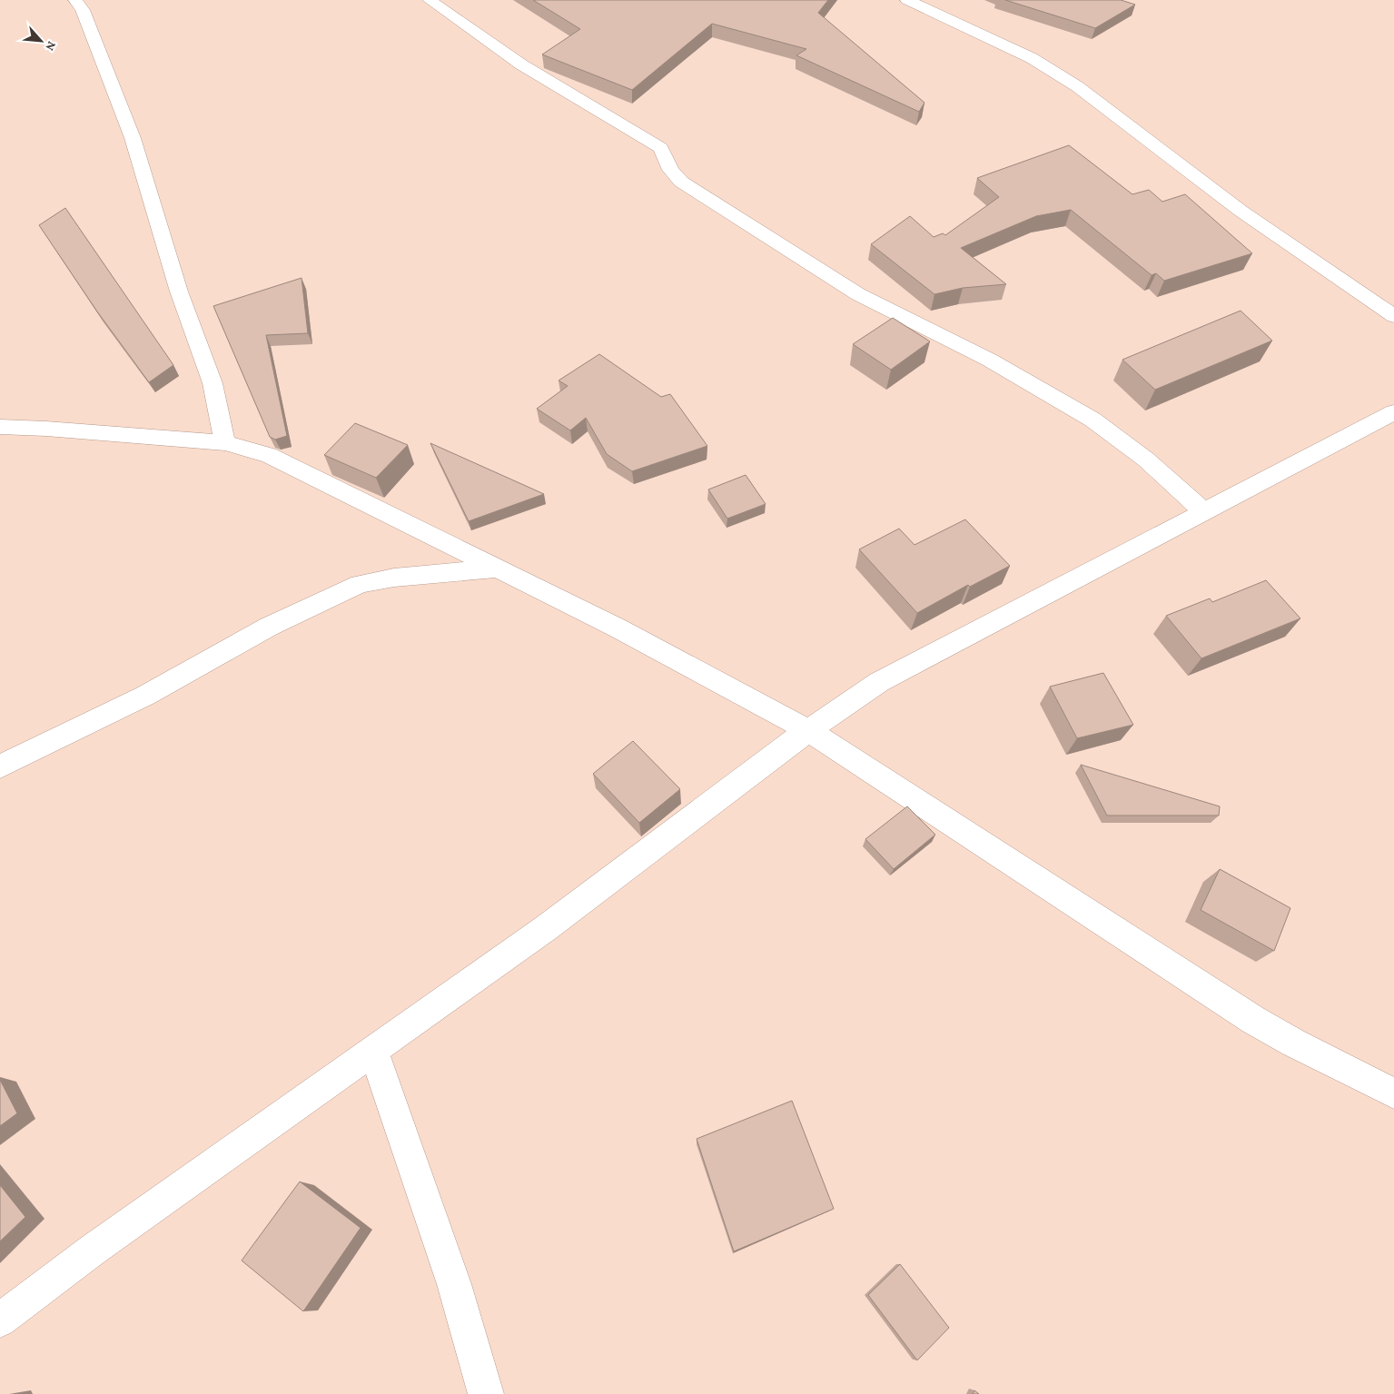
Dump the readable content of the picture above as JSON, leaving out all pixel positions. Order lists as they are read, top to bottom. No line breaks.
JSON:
{"north":"bottom right"}
